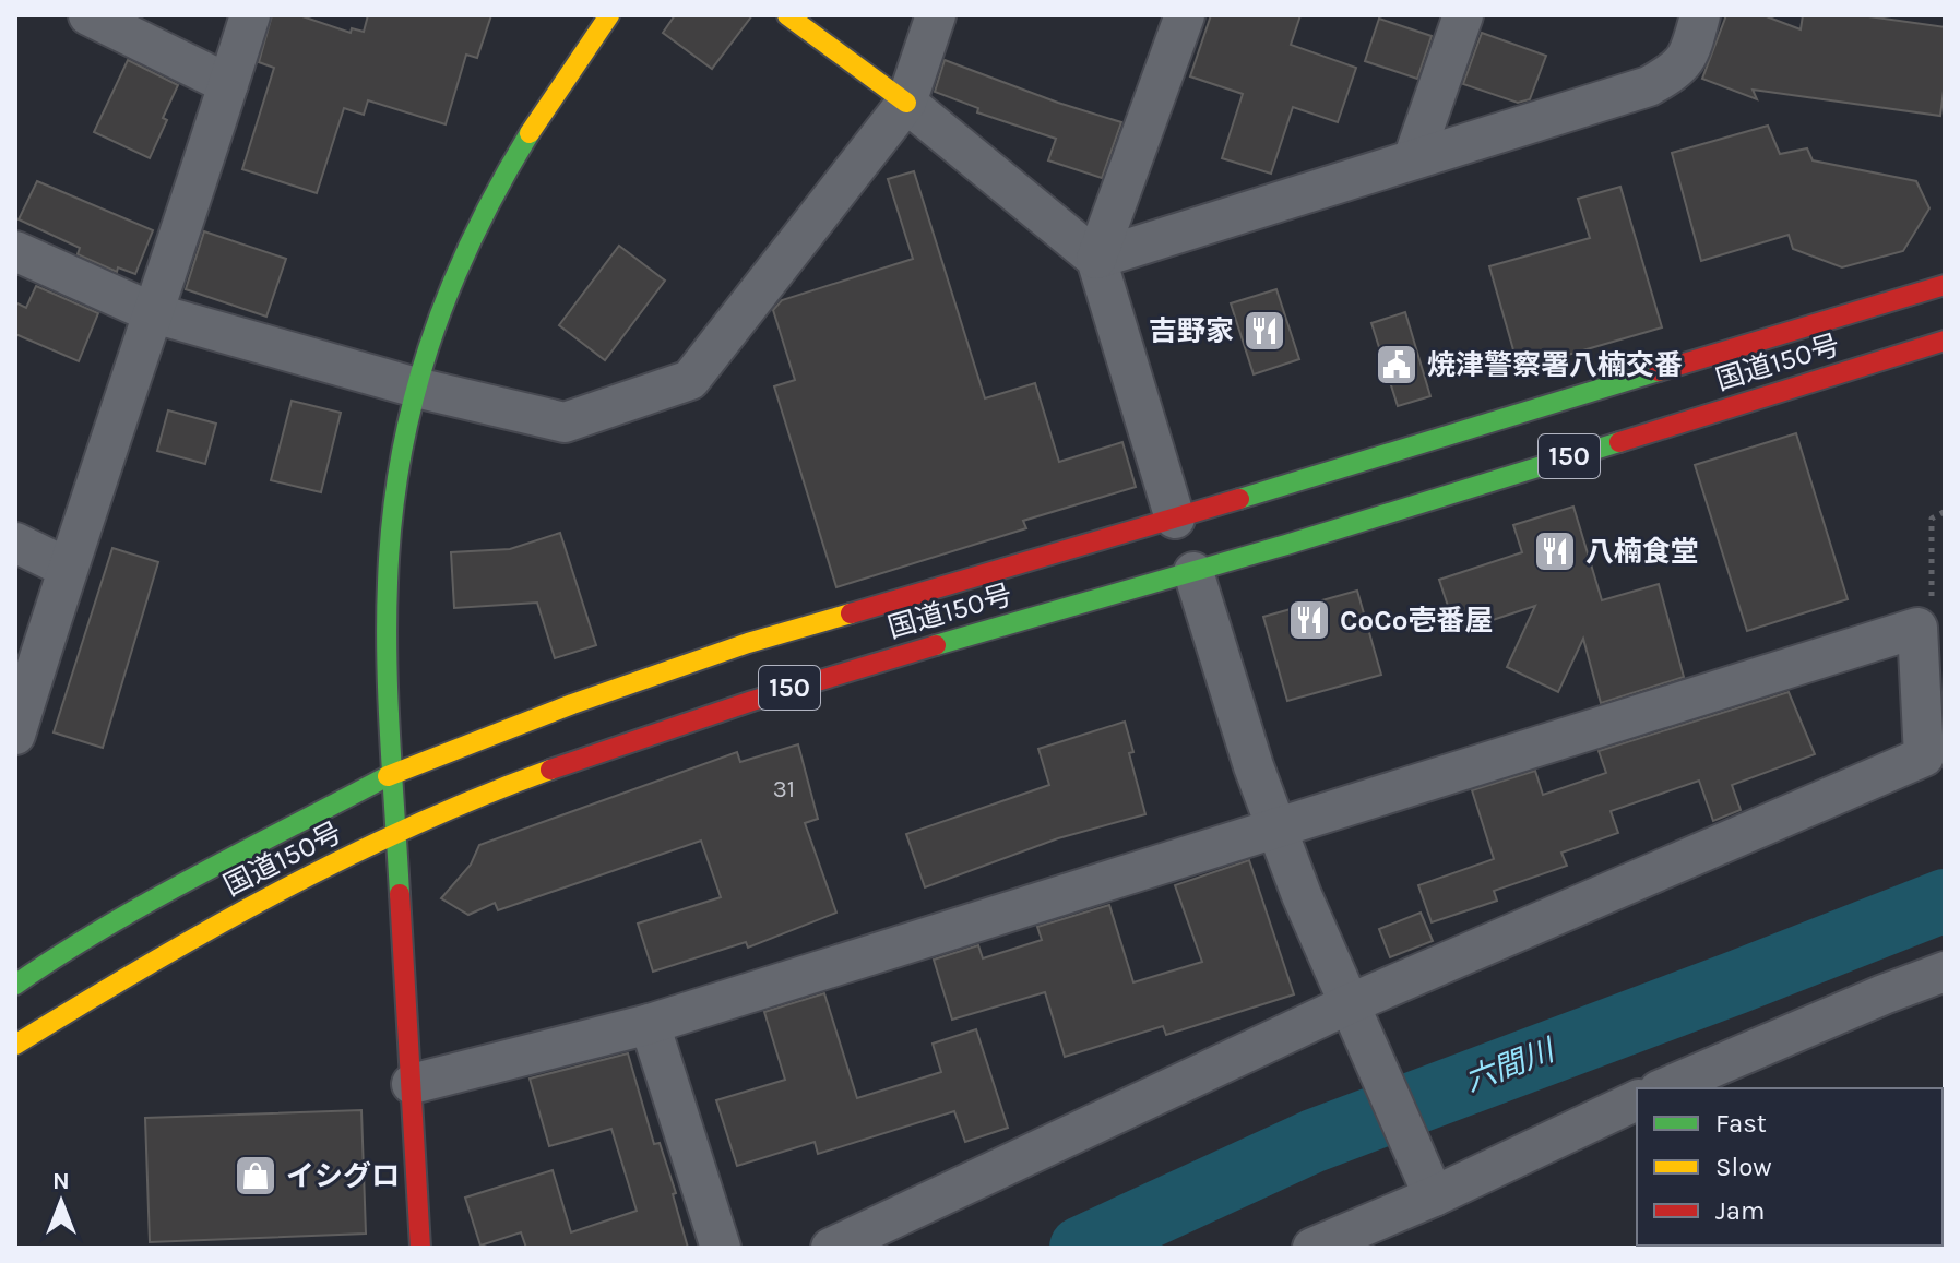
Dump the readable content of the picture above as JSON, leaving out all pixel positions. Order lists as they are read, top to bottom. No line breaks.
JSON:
{"streets":{"main road":["国道150号","150"]},"water":["六間川"],"places":{"restaurant":["吉野家","八楠食堂","CoCo壱番屋"],"public building":["焼津警察署八楠交番"],"shop":["イシグロ"]},"house_numbers":["31"],"legend":["Fast","Slow","Jam"],"north":"top"}
